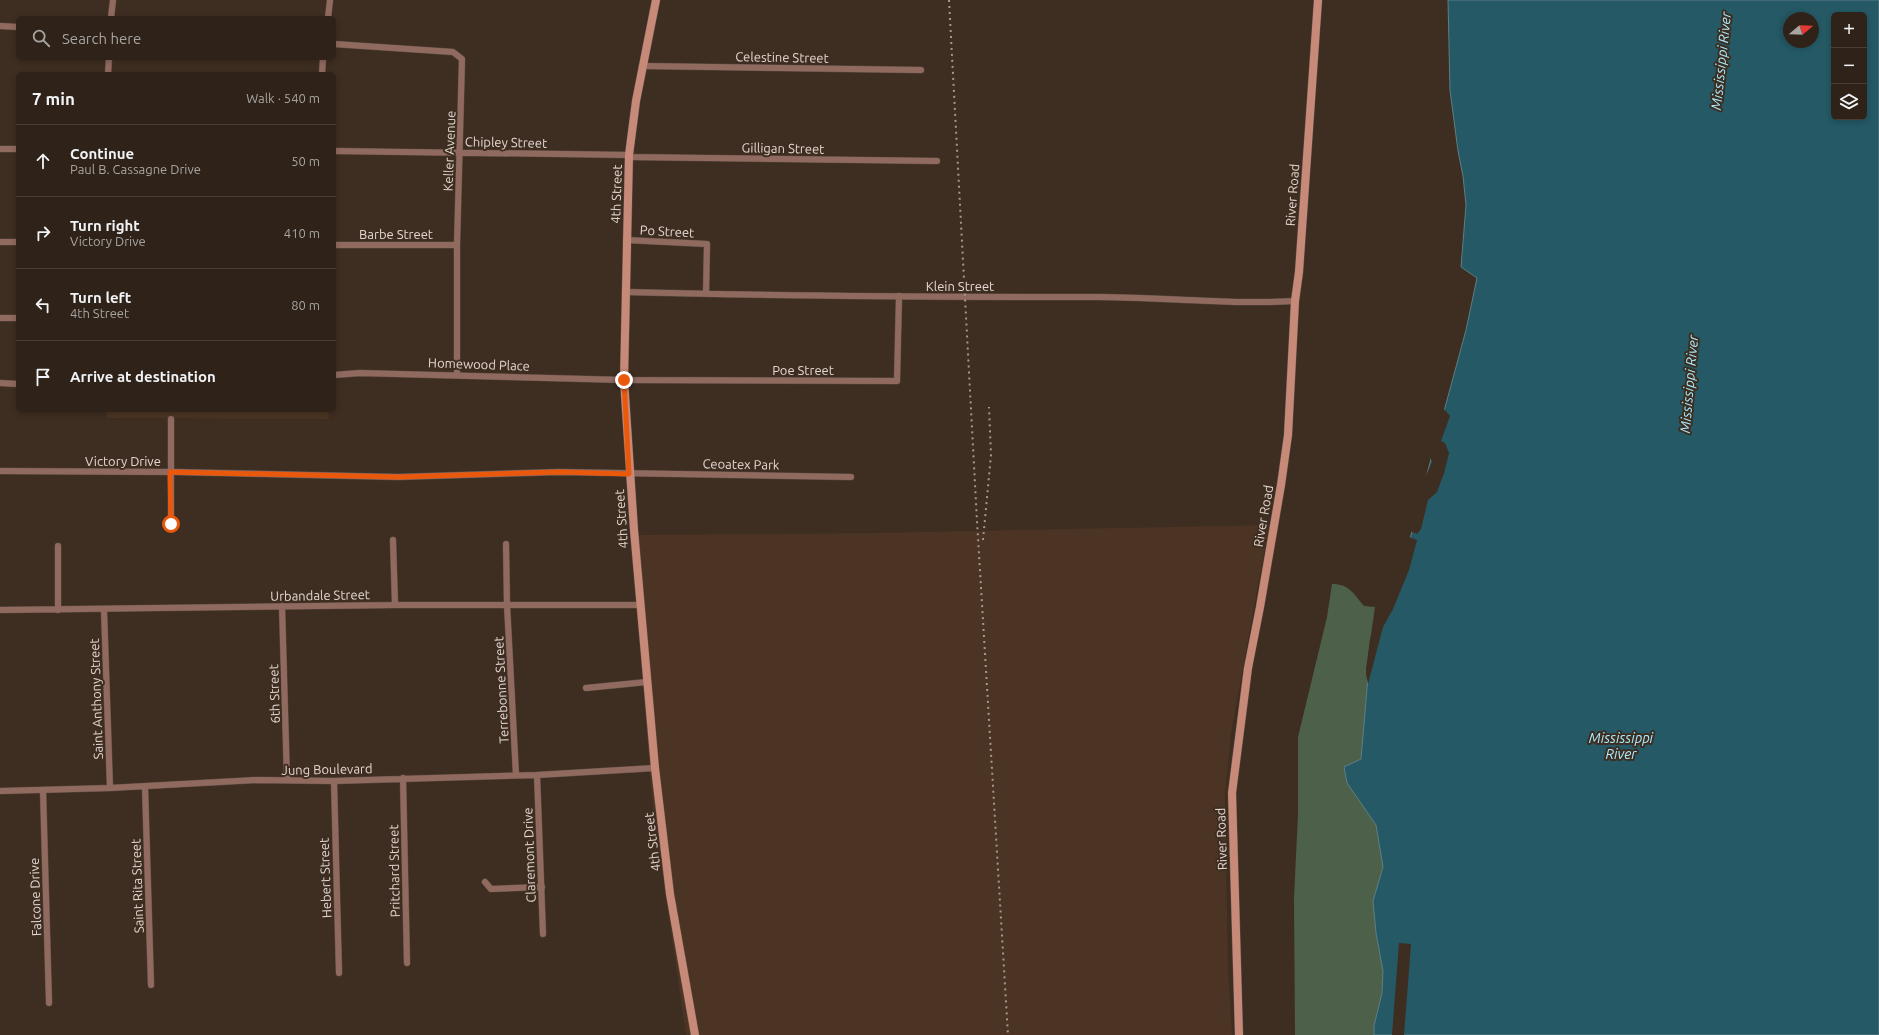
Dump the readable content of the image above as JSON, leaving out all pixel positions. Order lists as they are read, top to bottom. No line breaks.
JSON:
{"streets":{"main road":["4th Street","River Road"],"street":["Celestine Street","Chipley Street","Gilligan Street","Keller Avenue","Po Street","Barbe Street","Klein Street","Homewood Place","Poe Street","Victory Drive","Ceoatex Park","Urbandale Street","Terrebonne Street","6th Street","Saint Anthony Street","Jung Boulevard","Claremont Drive","Pritchard Street","Hebert Street","Saint Rita Street","Falcone Drive"]},"crossings":[["Celestine Street","4th Street"],["Chipley Street","Gilligan Street"],["Chipley Street","Keller Avenue"],["Chipley Street","4th Street"],["Gilligan Street","4th Street"],["Keller Avenue","Barbe Street"],["Keller Avenue","Homewood Place"],["4th Street","Po Street"],["4th Street","Klein Street"],["4th Street","Homewood Place"],["4th Street","Poe Street"],["4th Street","Victory Drive"],["4th Street","Ceoatex Park"],["4th Street","Urbandale Street"],["4th Street","Jung Boulevard"],["River Road","Klein Street"],["Po Street","Klein Street"],["Klein Street","Poe Street"],["Homewood Place","Poe Street"],["Victory Drive","Ceoatex Park"],["Urbandale Street","Terrebonne Street"],["Urbandale Street","6th Street"],["Urbandale Street","Saint Anthony Street"],["Terrebonne Street","Jung Boulevard"],["6th Street","Jung Boulevard"],["Saint Anthony Street","Jung Boulevard"],["Jung Boulevard","Claremont Drive"],["Jung Boulevard","Pritchard Street"],["Jung Boulevard","Hebert Street"],["Jung Boulevard","Saint Rita Street"],["Jung Boulevard","Falcone Drive"]],"water":["Mississippi River"],"north":"right","page":{"map_buttons":["+","−"],"search":"Search here","heading":["7 min","Walk · 540 m"],"list":[["Continue","Paul B. Cassagne Drive","50 m"],["Turn right","Victory Drive","410 m"],["Turn left","4th Street","80 m"],"Arrive at destination"]}}
